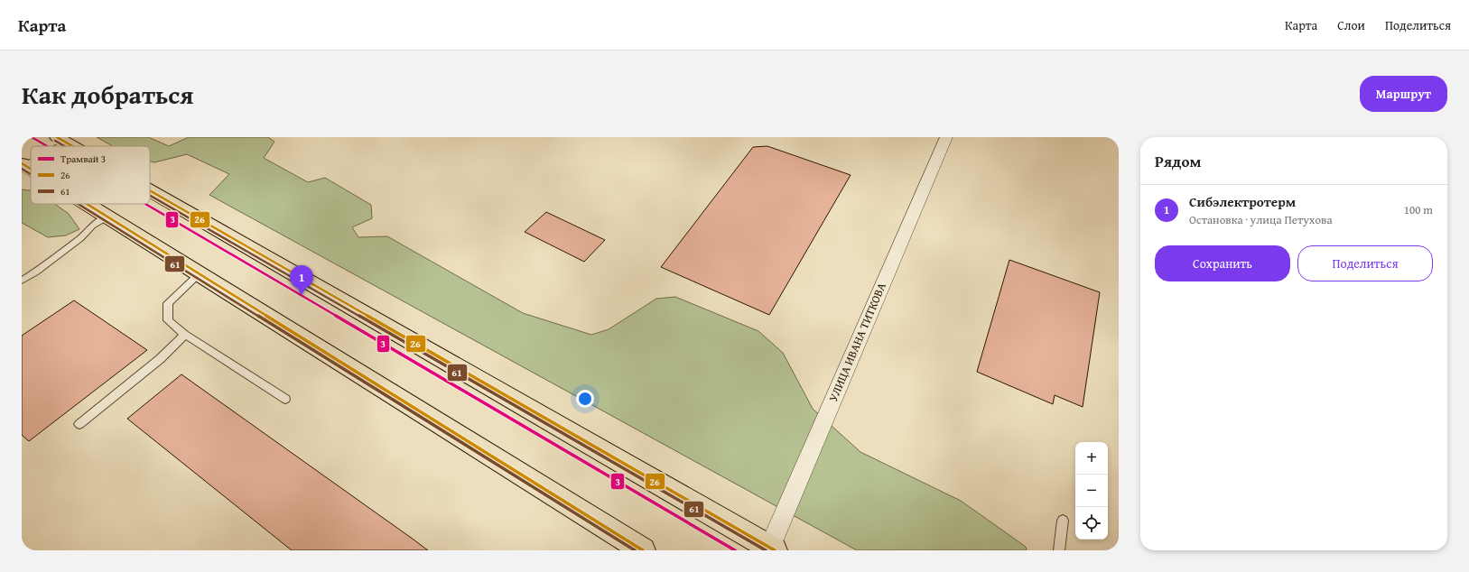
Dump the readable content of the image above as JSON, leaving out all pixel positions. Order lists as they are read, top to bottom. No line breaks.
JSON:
{"streets":{"street":["УЛИЦА ИВАНА ТИТКОВА"]},"lines":["tram line 3","transit line 26","transit line 61"],"legend":["Трамвай 3","26","61"],"page":{"header":"Карта","nav":["Карта","Слои","Поделиться"],"title":"Как добраться","buttons":["Маршрут",["Сохранить","Поделиться"]],"heading":"Рядом","list":[{"mark":"1","name":"Сибэлектротерм","note":"Остановка · улица Петухова","value":"100 m"}],"pins":"1","map_buttons":["+","−"]}}
